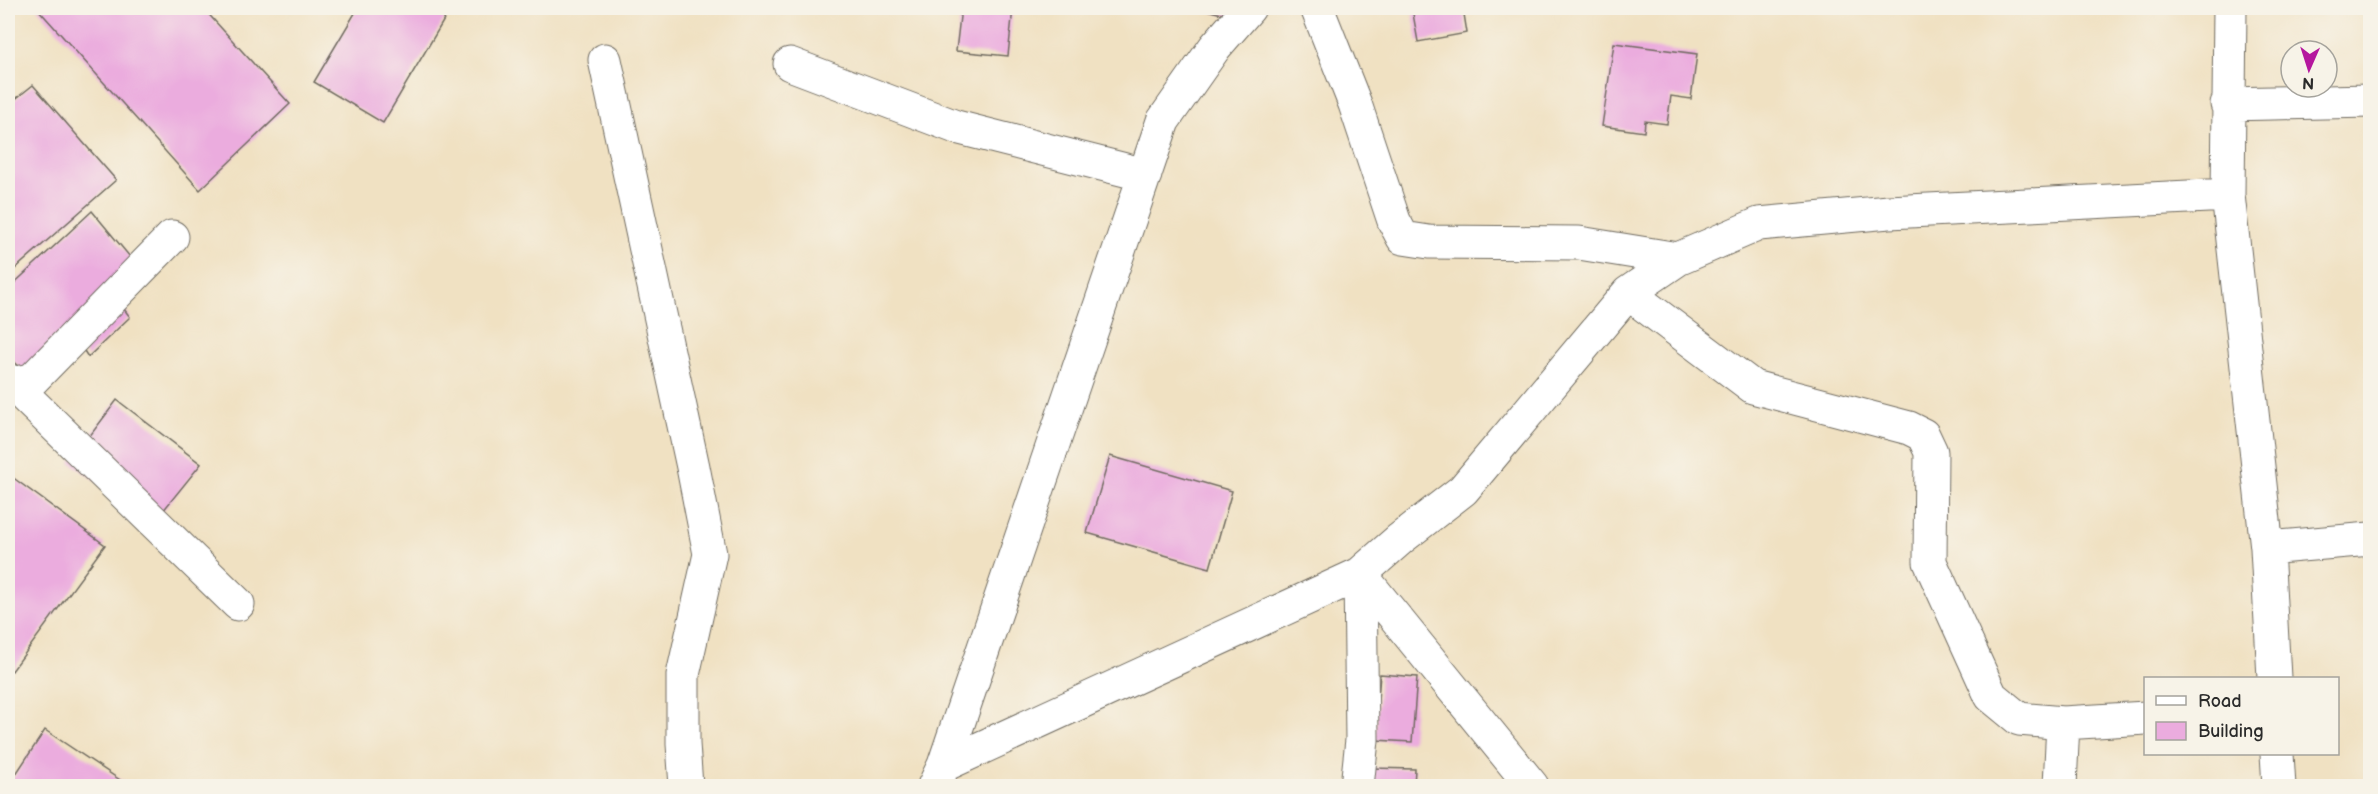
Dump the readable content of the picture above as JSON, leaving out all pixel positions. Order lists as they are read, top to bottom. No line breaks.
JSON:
{"legend":["Road","Building"],"north":"bottom"}
